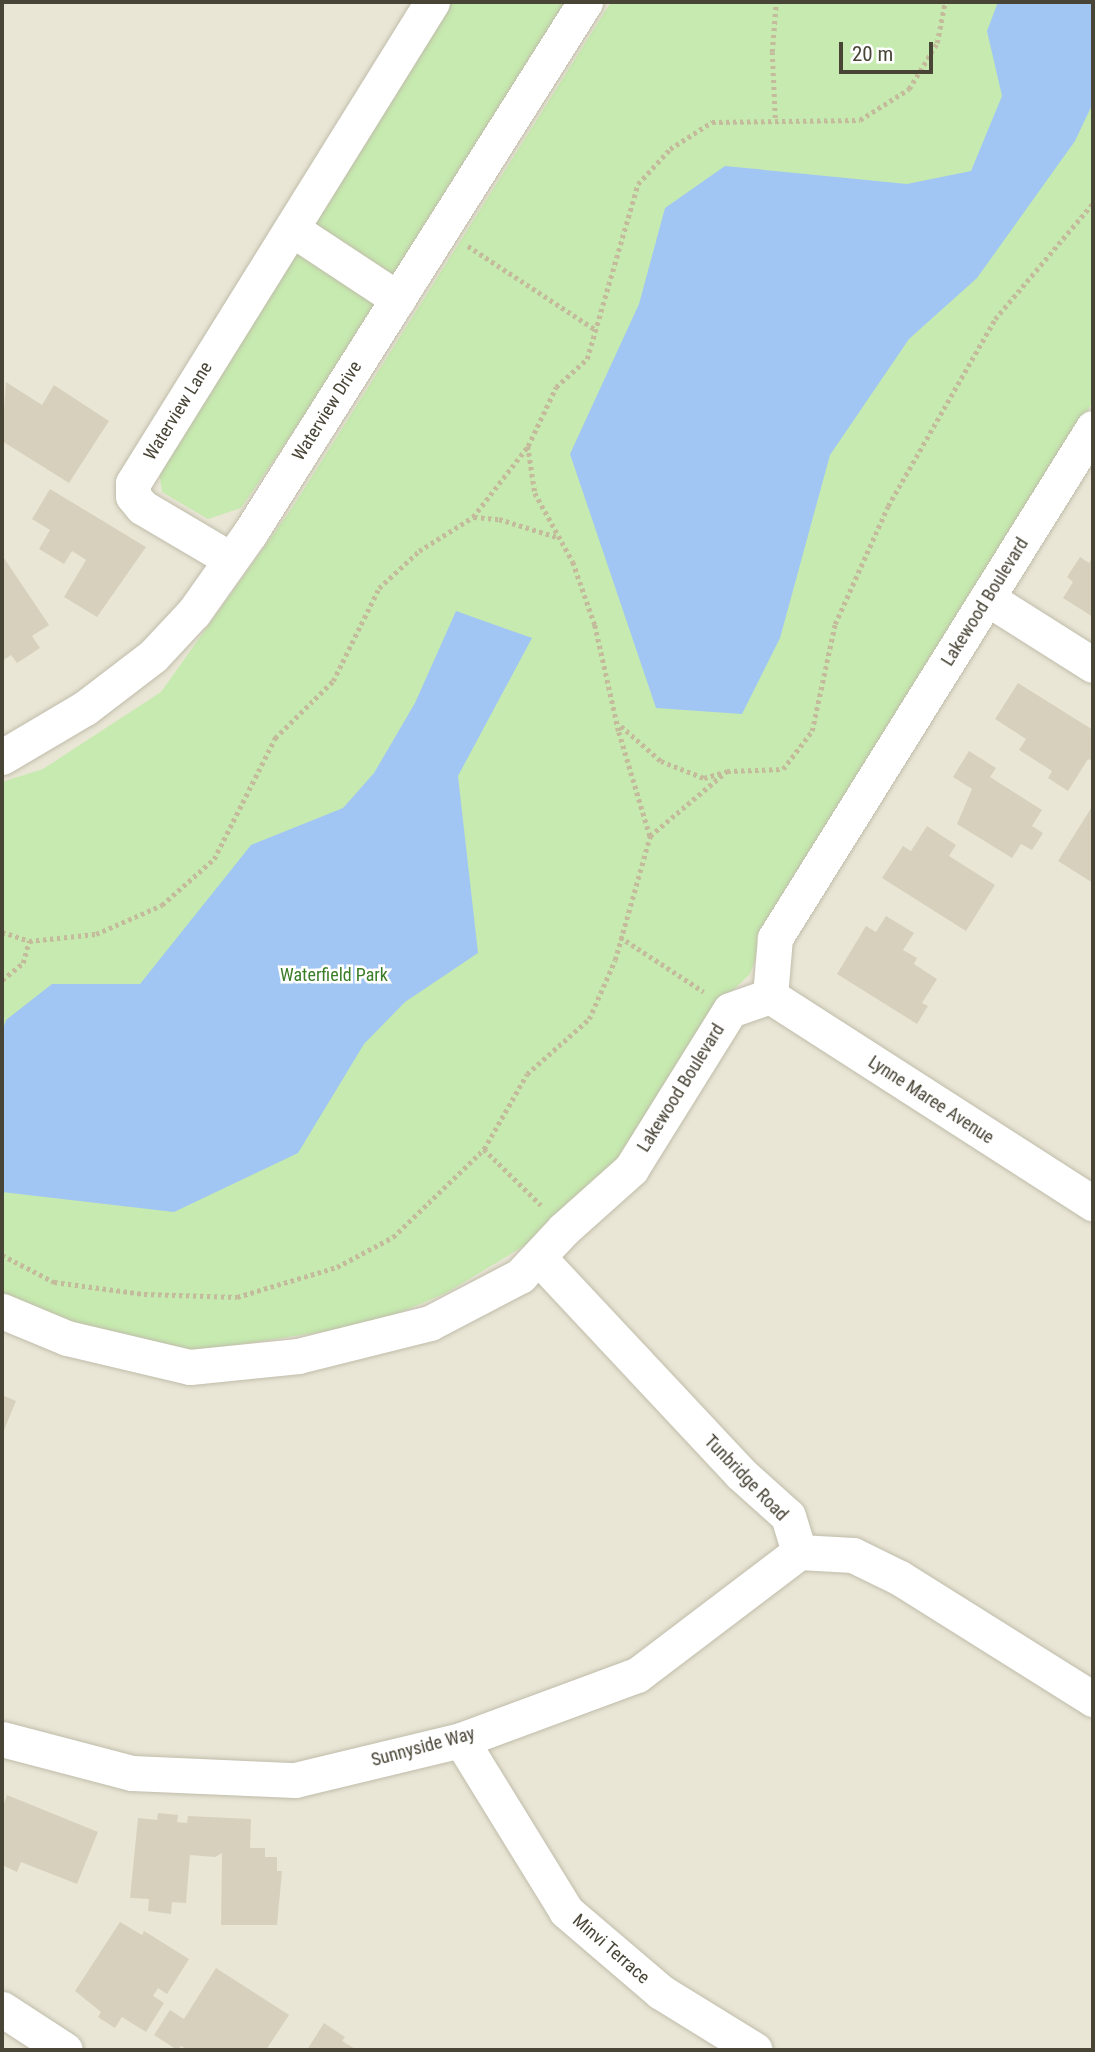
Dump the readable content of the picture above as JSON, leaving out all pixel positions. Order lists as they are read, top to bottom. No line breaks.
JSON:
{"streets":{"street":["Waterview Lane","Waterview Drive","Lakewood Boulevard","Lynne Maree Avenue","Tunbridge Road","Sunnyside Way","Minvi Terrace"]},"crossings":[["Waterview Lane","Waterview Drive"],["Lakewood Boulevard","Lynne Maree Avenue"],["Lakewood Boulevard","Tunbridge Road"],["Tunbridge Road","Sunnyside Way"],["Sunnyside Way","Minvi Terrace"]],"parks":["Waterfield Park"],"scale_bar":"20 m"}
